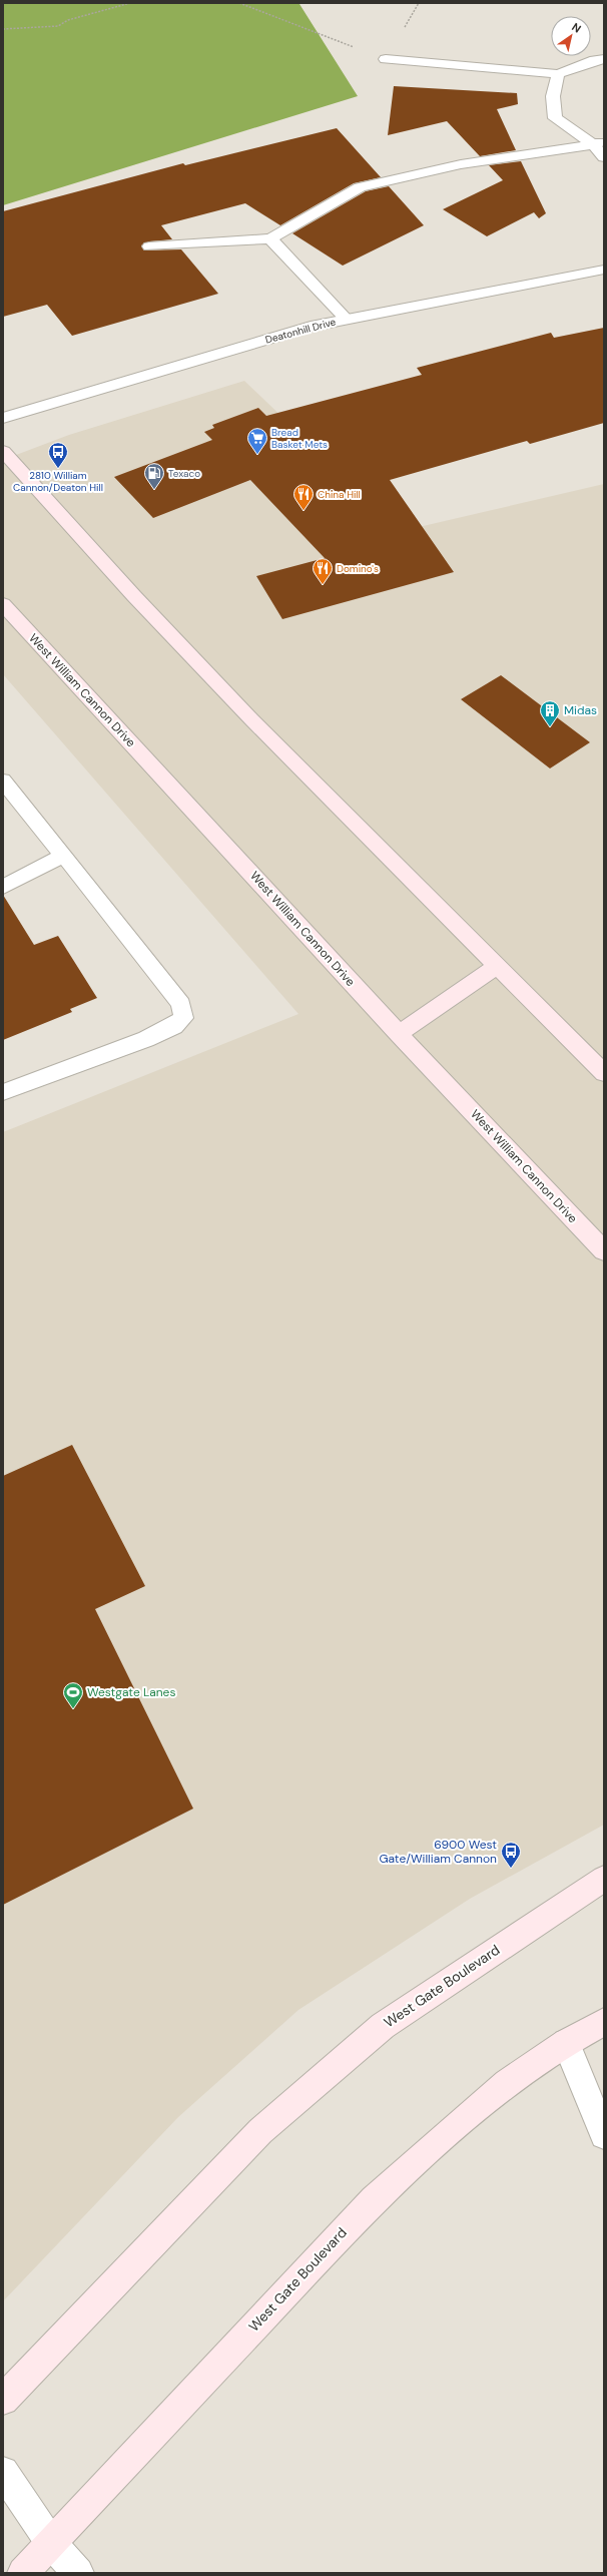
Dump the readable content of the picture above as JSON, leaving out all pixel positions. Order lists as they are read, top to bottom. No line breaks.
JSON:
{"streets":{"main road":["West William Cannon Drive","West Gate Boulevard"],"street":["Deatonhill Drive"]},"places":{"supermarket":["Bread Basket Mets"],"bus stop":["2810 William Cannon/Deaton Hill","6900 West Gate/William Cannon"],"fuel station":["Texaco"],"restaurant":["China Hill","Domino's"],"building":["Midas"],"sports":["Westgate Lanes"]},"north":"top right"}
